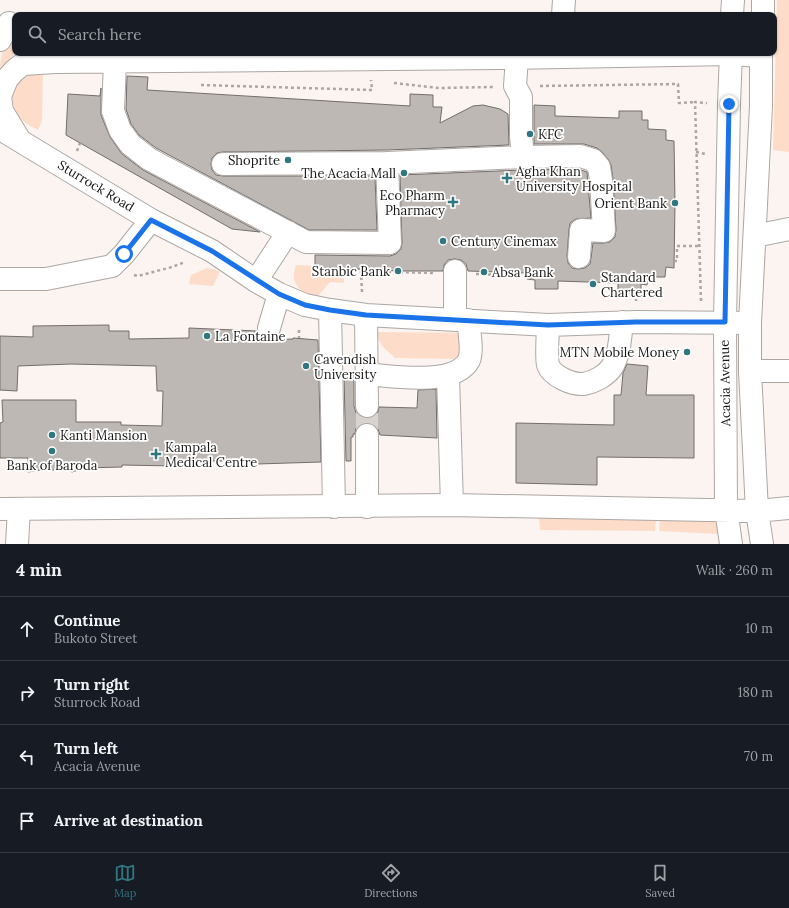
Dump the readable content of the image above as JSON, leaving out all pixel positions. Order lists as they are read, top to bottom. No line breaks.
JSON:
{"streets":{"main road":["Sturrock Road","Acacia Avenue"]},"crossings":[["Sturrock Road","Acacia Avenue"]],"places":{"other":["KFC","Shoprite","The Acacia Mall","Orient Bank","Century Cinemax","Stanbic Bank","Absa Bank","Standard Chartered","La Fontaine","MTN Mobile Money","Cavendish University","Kanti Mansion","Bank of Baroda"],"health":["Agha Khan University Hospital","Eco Pharm Pharmacy","Kampala Medical Centre"]},"page":{"search":"Search here","heading":["4 min","Walk · 260 m"],"list":[["Continue","Bukoto Street","10 m"],["Turn right","Sturrock Road","180 m"],["Turn left","Acacia Avenue","70 m"],"Arrive at destination"],"nav":["Map","Directions","Saved"]}}
